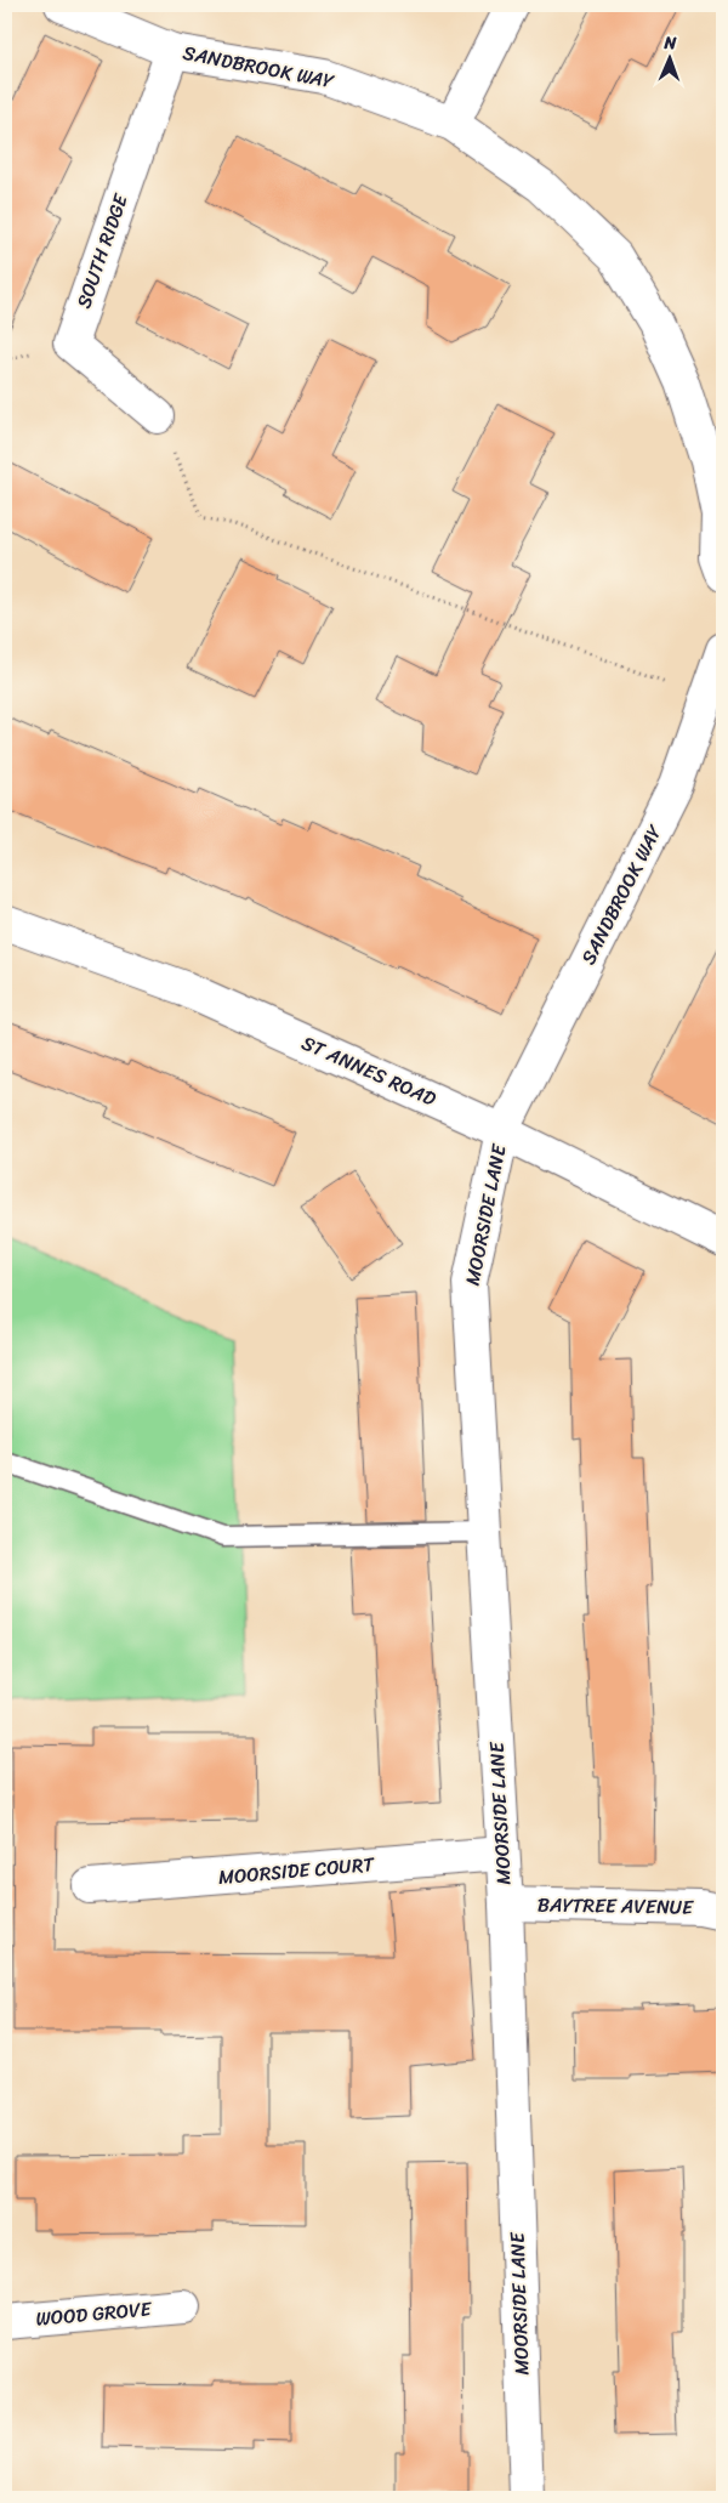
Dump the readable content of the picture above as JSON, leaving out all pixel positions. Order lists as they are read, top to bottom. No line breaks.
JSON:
{"streets":{"street":["SANDBROOK WAY","SOUTH RIDGE","ST ANNES ROAD","MOORSIDE LANE","MOORSIDE COURT","BAYTREE AVENUE","WOOD GROVE"]},"crossings":[["SANDBROOK WAY","SOUTH RIDGE"],["SANDBROOK WAY","ST ANNES ROAD"],["SANDBROOK WAY","MOORSIDE LANE"],["ST ANNES ROAD","MOORSIDE LANE"],["MOORSIDE LANE","MOORSIDE COURT"],["MOORSIDE LANE","BAYTREE AVENUE"]],"north":"top"}
